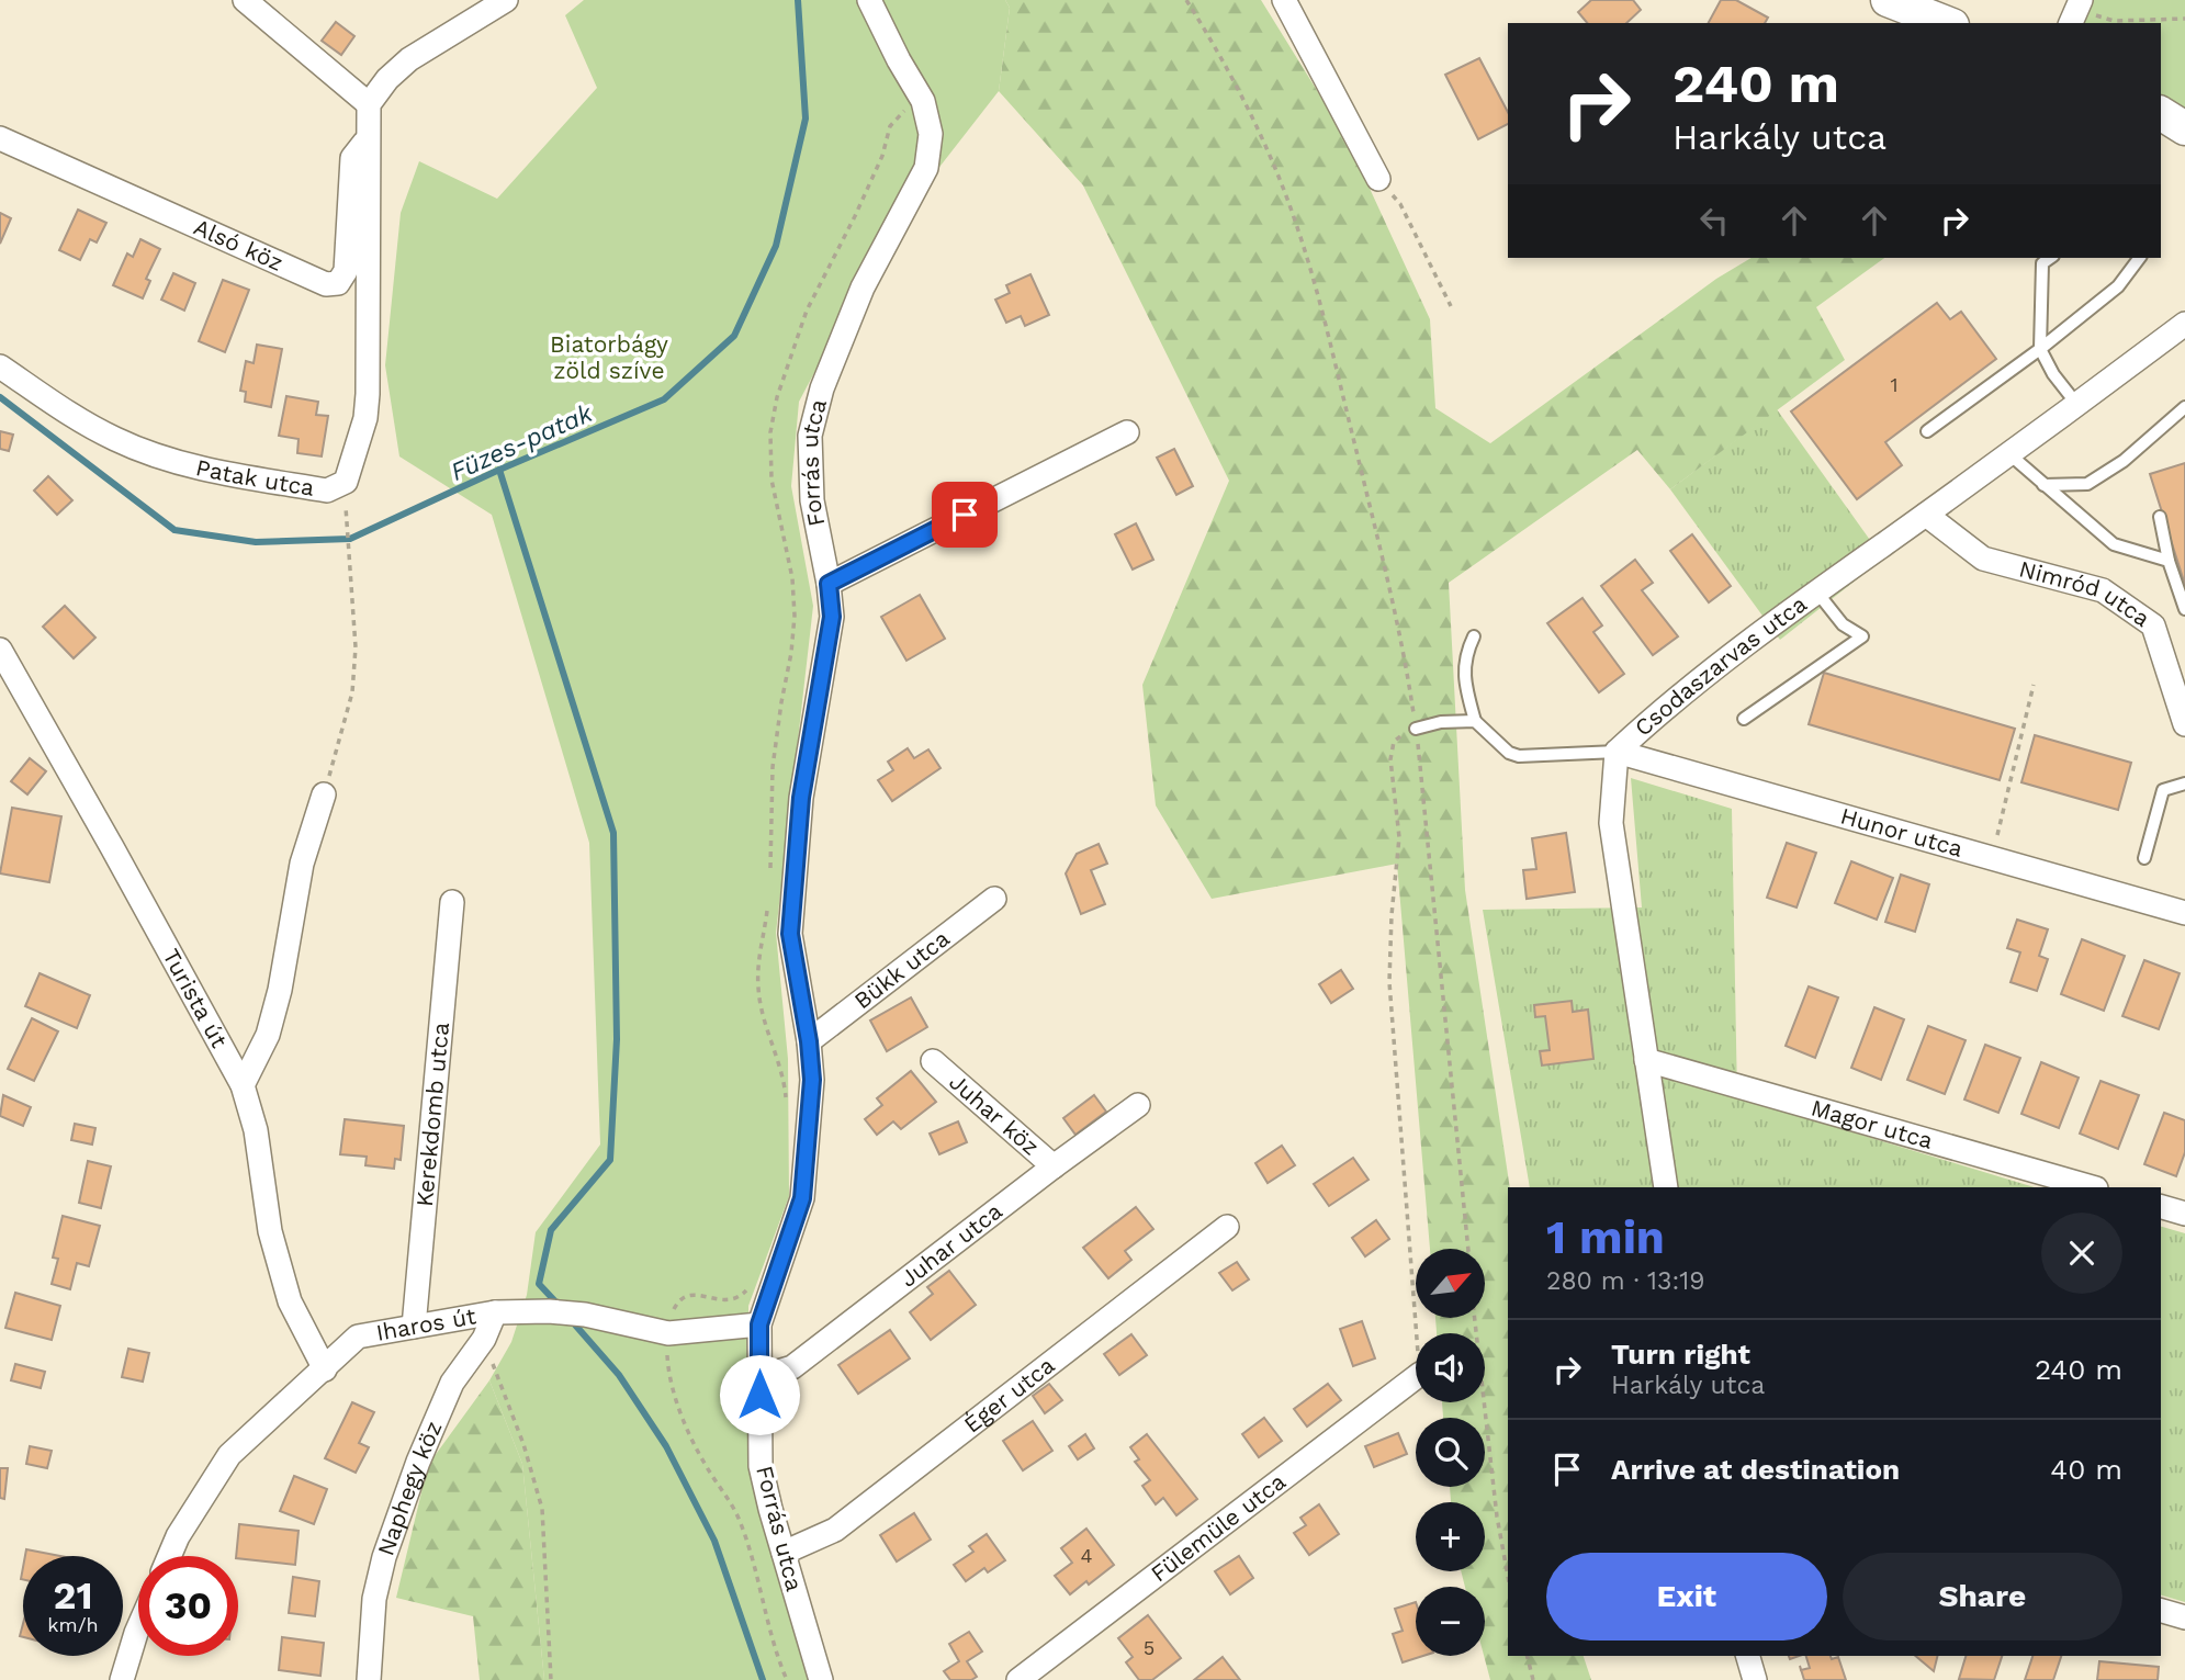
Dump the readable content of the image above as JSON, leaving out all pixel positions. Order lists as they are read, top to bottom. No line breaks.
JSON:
{"streets":{"street":["Alsó köz","Forrás utca","Patak utca","Nimród utca","Csodaszarvas utca","Hunor utca","Bükk utca","Turista út","Kerekdomb utca","Juhar köz","Magor utca","Juhar utca","Iharos út","Éger utca","Naphegy köz","Fülemüle utca"]},"crossings":[["Alsó köz","Patak utca"],["Forrás utca","Bükk utca"],["Forrás utca","Juhar utca"],["Forrás utca","Iharos út"],["Forrás utca","Éger utca"],["Nimród utca","Csodaszarvas utca"],["Csodaszarvas utca","Hunor utca"],["Csodaszarvas utca","Magor utca"],["Turista út","Iharos út"],["Kerekdomb utca","Iharos út"],["Juhar köz","Juhar utca"],["Iharos út","Naphegy köz"]],"water":["Füzes-patak"],"parks":["Biatorbágy zöld szíve"],"house_numbers":["1","4","5"],"north":"top right","page":{"turn":["240 m","Harkály utca"],"heading":["1 min","280 m · 13:19"],"map_buttons":["+","−"],"list":[{"name":"Turn right","note":"Harkály utca","value":"240 m"},{"name":"Arrive at destination","value":"40 m"}],"buttons":["Exit","Share"],"speed":"21 km/h","limit":"30"}}
